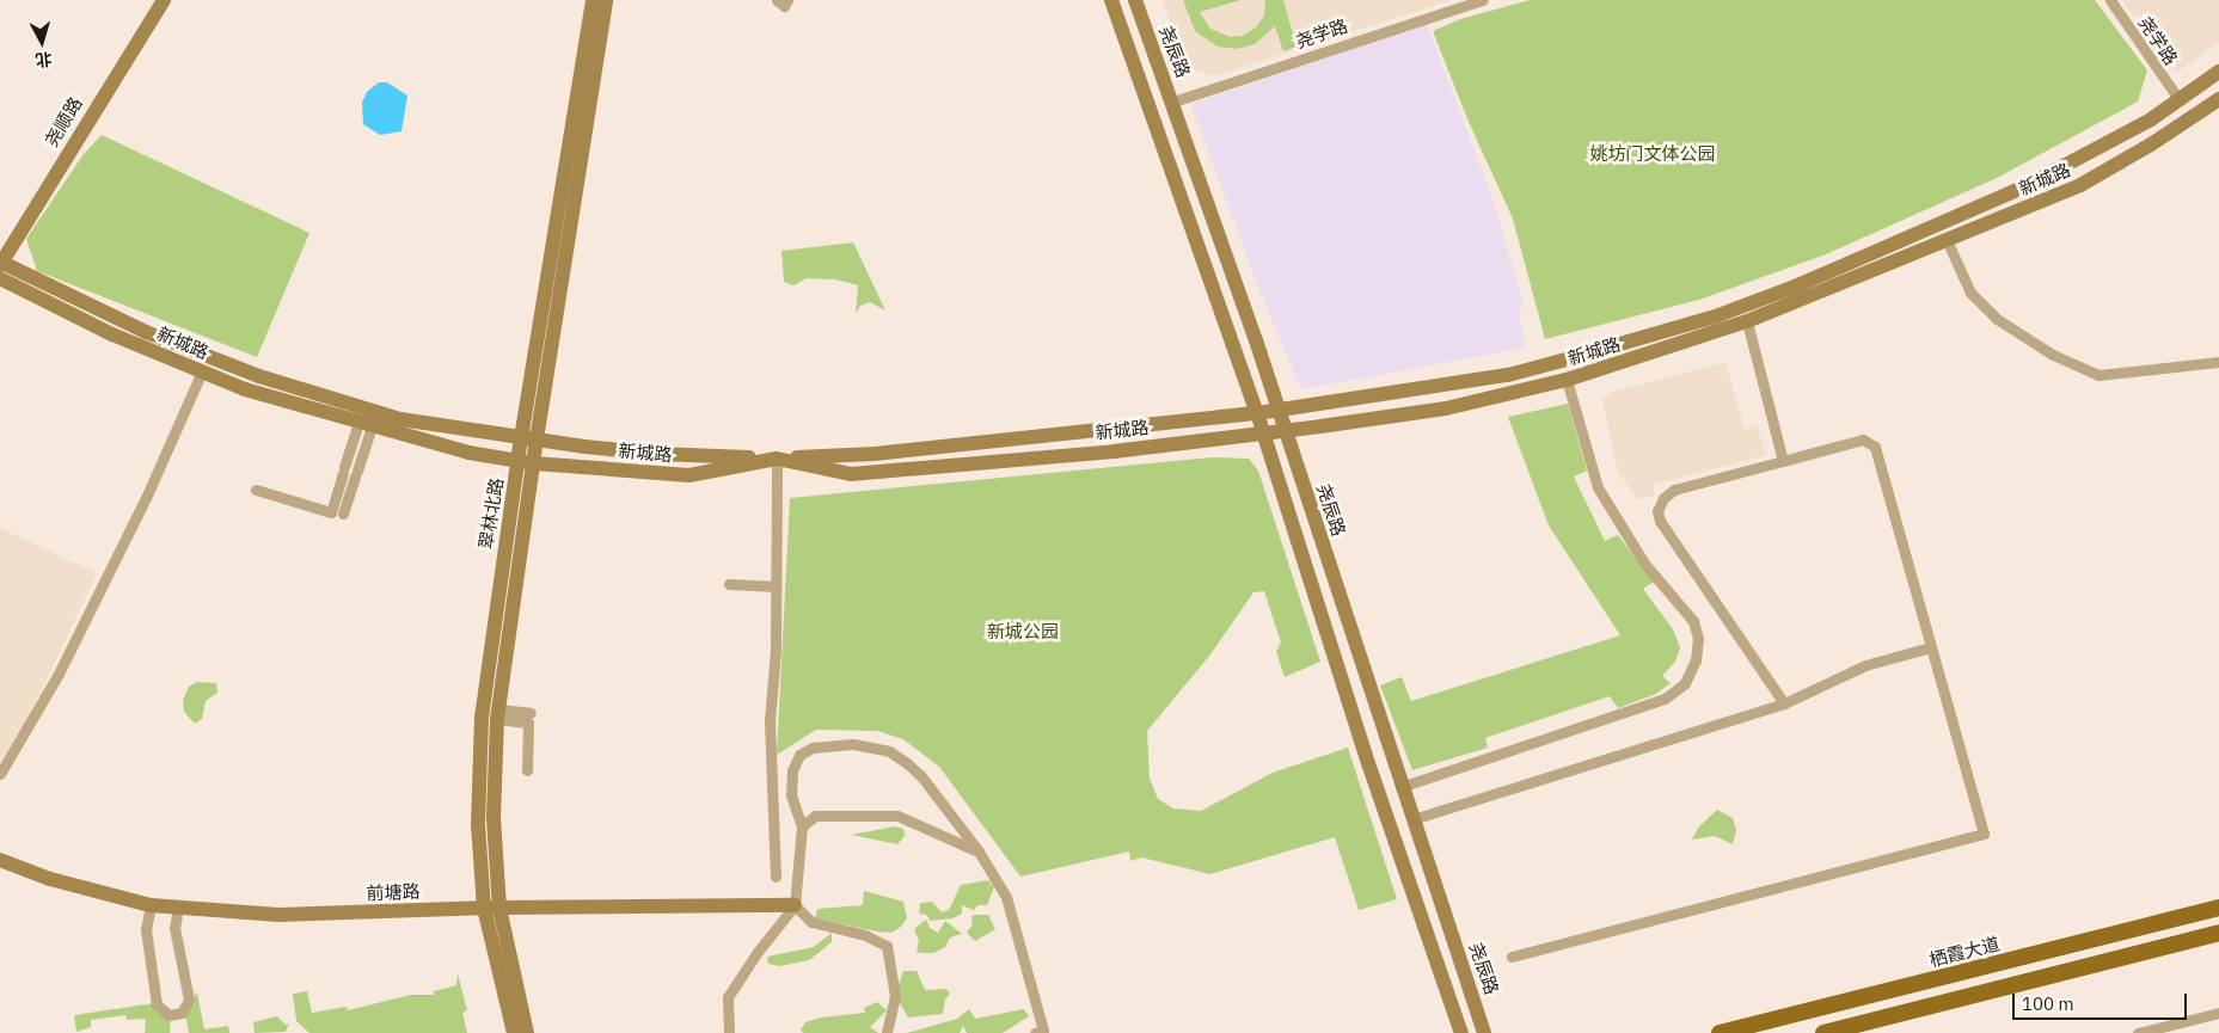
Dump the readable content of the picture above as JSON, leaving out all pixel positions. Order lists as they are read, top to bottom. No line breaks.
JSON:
{"streets":{"main road":["尧辰路","尧顺路","新城路","翠林北路","前塘路","栖霞大道"],"street":["尧学路"]},"crossings":[["尧学路","尧辰路"],["尧学路","新城路"],["尧辰路","新城路"],["尧顺路","新城路"],["新城路","翠林北路"],["翠林北路","前塘路"]],"parks":["姚坊门文体公园","新城公园"],"scale_bar":"100 m","north":"bottom"}
